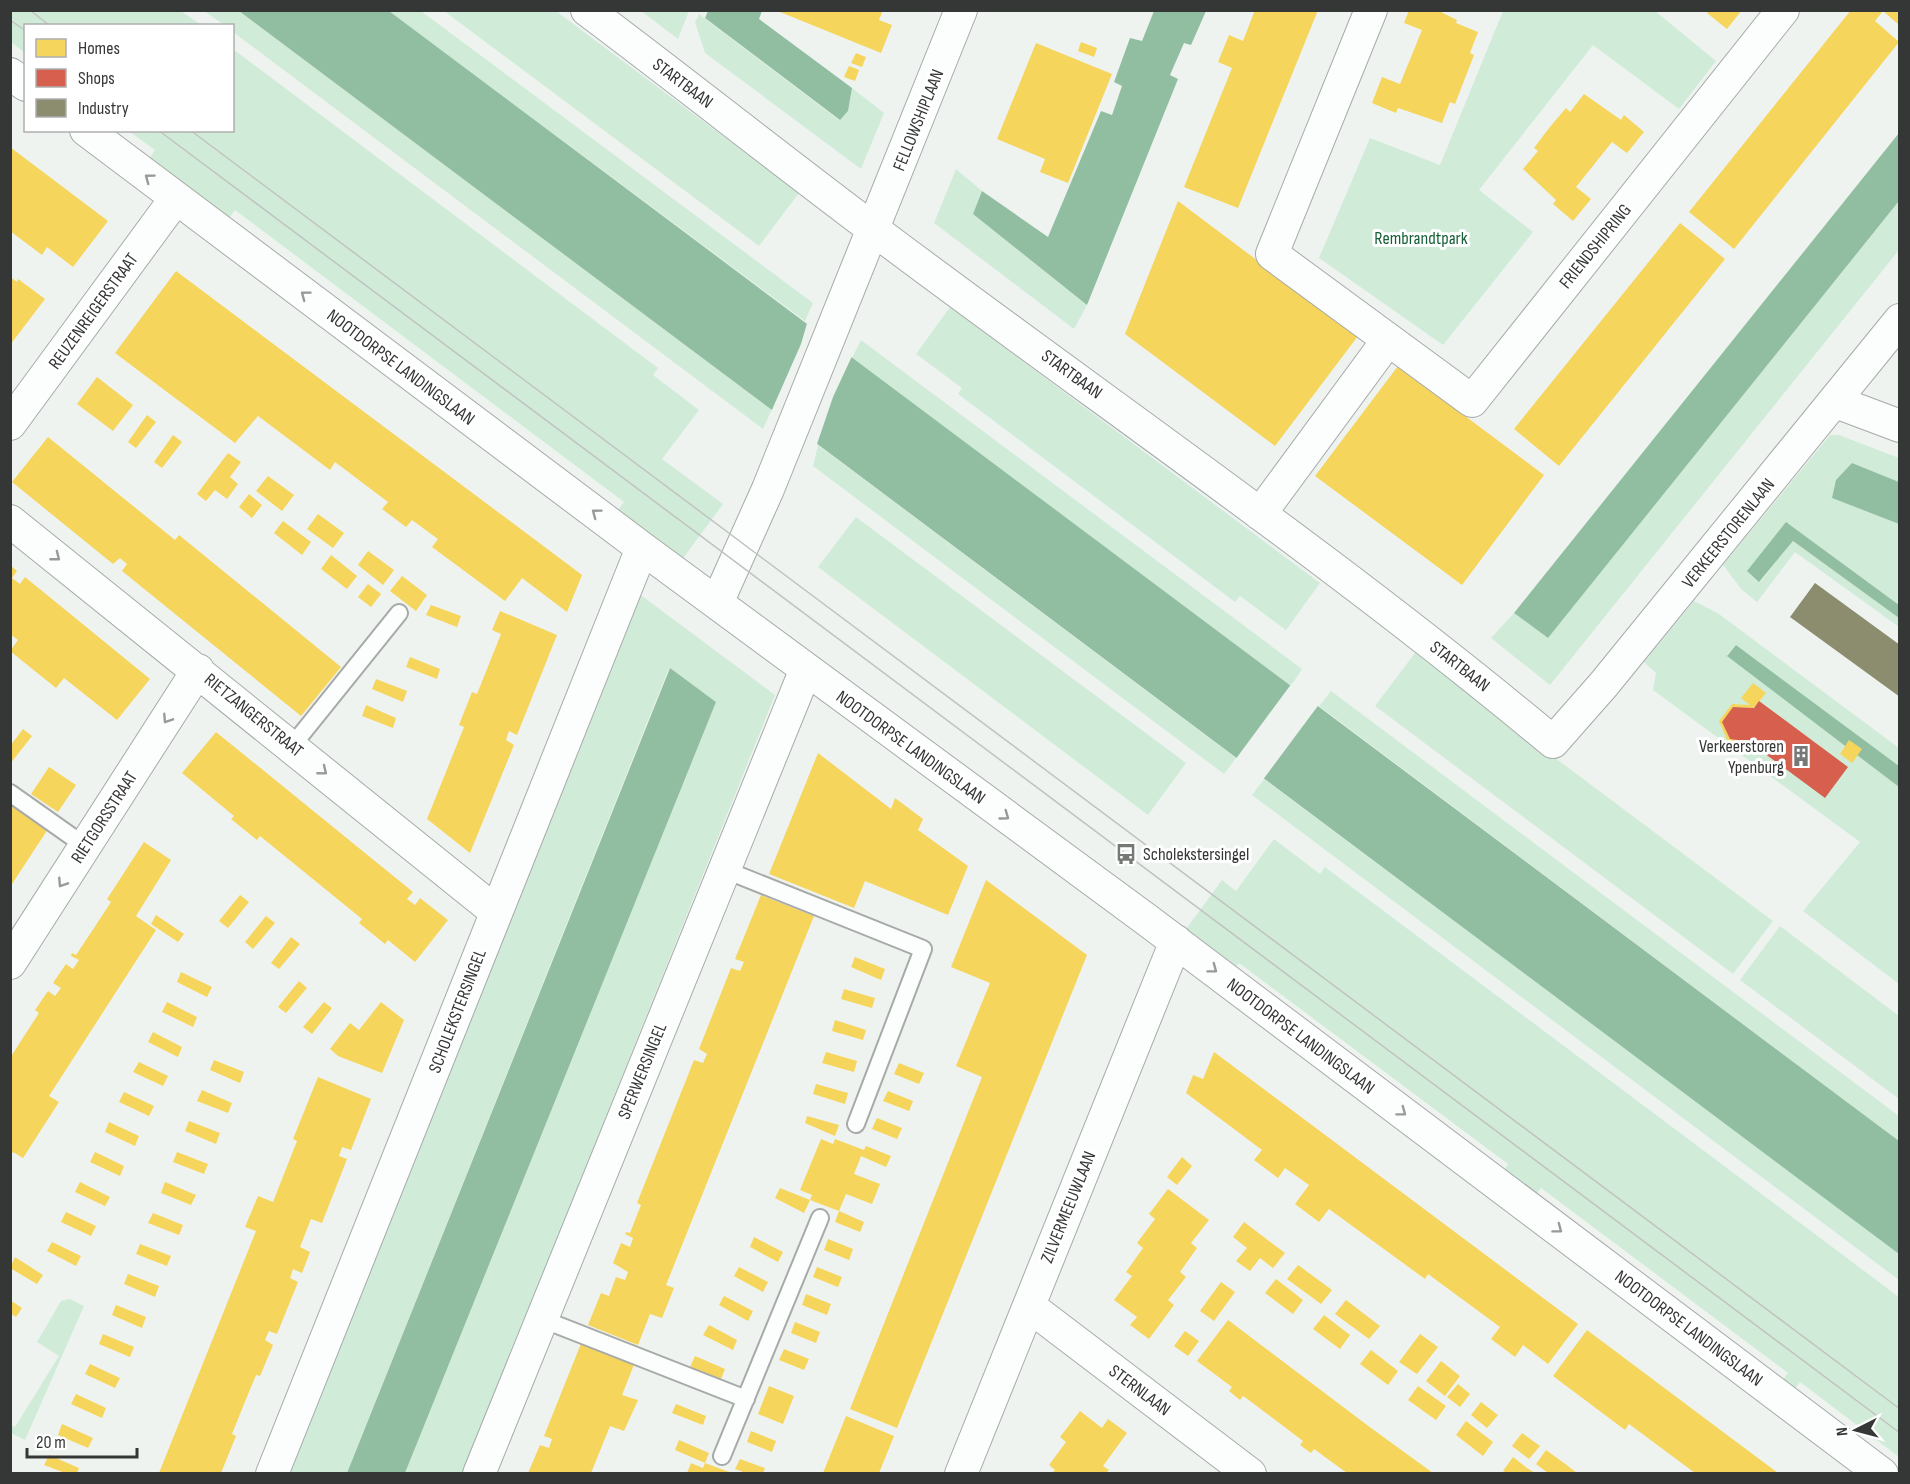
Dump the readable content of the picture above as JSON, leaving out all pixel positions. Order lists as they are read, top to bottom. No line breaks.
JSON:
{"streets":{"street":["STARTBAAN","FELLOWSHIPLAAN","FRIENDSHIPRING","REUZENREIGERSTRAAT","NOOTDORPSE LANDINGSLAAN","VERKEERSTORENLAAN","RIETZANGERSTRAAT","RIETGORSSTRAAT","SCHOLEKSTERSINGEL","SPERWERSINGEL","ZILVERMEEUWLAAN","STERNLAAN"]},"crossings":[["STARTBAAN","FELLOWSHIPLAAN"],["STARTBAAN","VERKEERSTORENLAAN"],["REUZENREIGERSTRAAT","NOOTDORPSE LANDINGSLAAN"],["NOOTDORPSE LANDINGSLAAN","SCHOLEKSTERSINGEL"],["NOOTDORPSE LANDINGSLAAN","SPERWERSINGEL"],["NOOTDORPSE LANDINGSLAAN","ZILVERMEEUWLAAN"],["RIETZANGERSTRAAT","RIETGORSSTRAAT"],["RIETZANGERSTRAAT","SCHOLEKSTERSINGEL"],["ZILVERMEEUWLAAN","STERNLAAN"]],"one_way":["RIETZANGERSTRAAT","RIETGORSSTRAAT"],"parks":["Rembrandtpark"],"places":{"building":["Verkeerstoren Ypenburg"],"bus stop":["Scholekstersingel"]},"legend":["Homes","Shops","Industry"],"scale_bar":"20 m","north":"left"}
